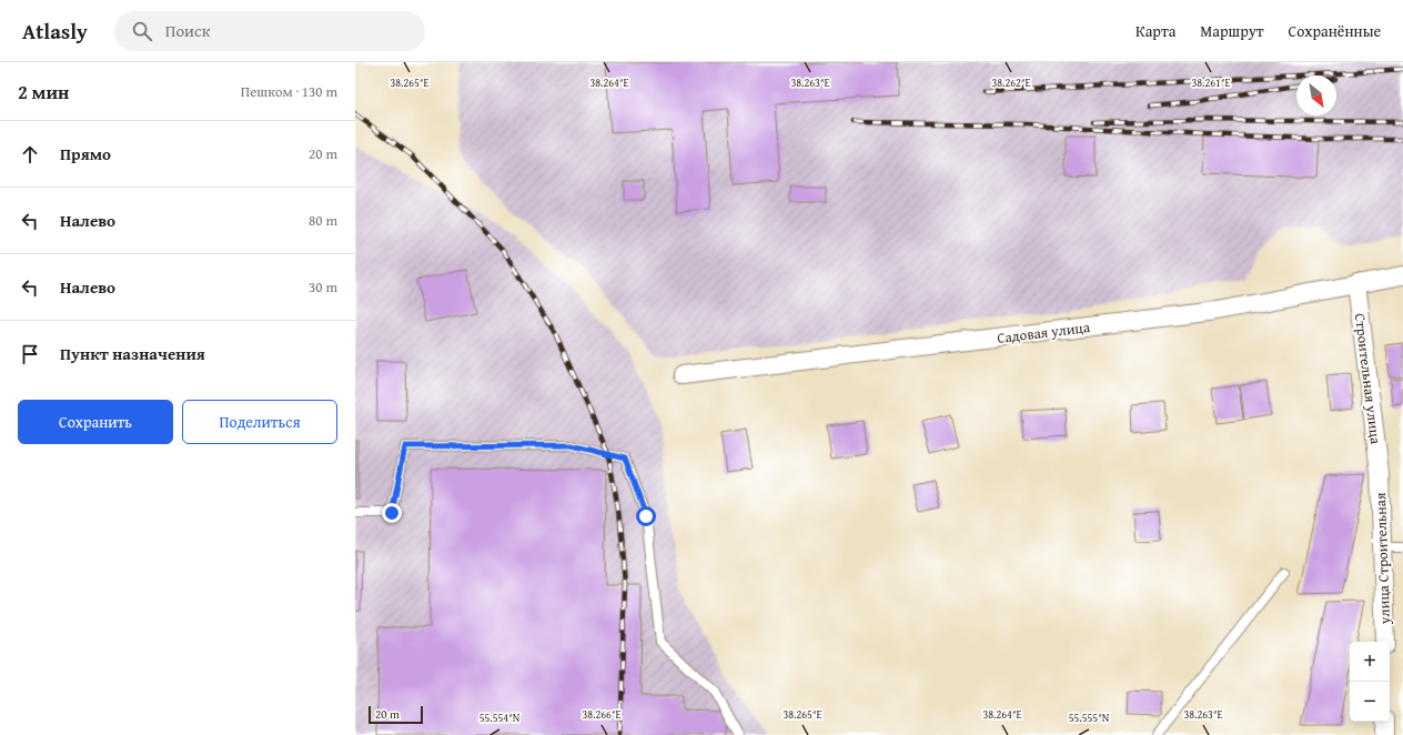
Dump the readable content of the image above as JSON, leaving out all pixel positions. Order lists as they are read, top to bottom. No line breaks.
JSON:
{"streets":{"street":["Садовая улица","Строительная улица","улица Строительная"]},"crossings":[["Садовая улица","Строительная улица"],["Строительная улица","улица Строительная"]],"scale_bar":"20 m","north":"bottom right","page":{"header":"Atlasly","search":"Поиск","nav":["Карта","Маршрут","Сохранённые"],"heading":["2 мин","Пешком · 130 m"],"list":[["Прямо","20 m"],["Налево","80 m"],["Налево","30 m"],"Пункт назначения"],"buttons":["Сохранить","Поделиться"],"map_buttons":["+","−"],"scale":"20 m"},"coordinates":["38.265°E","38.264°E","38.262°E","38.261°E","38.263°E","38.266°E","55.554°N","55.555°N"]}
